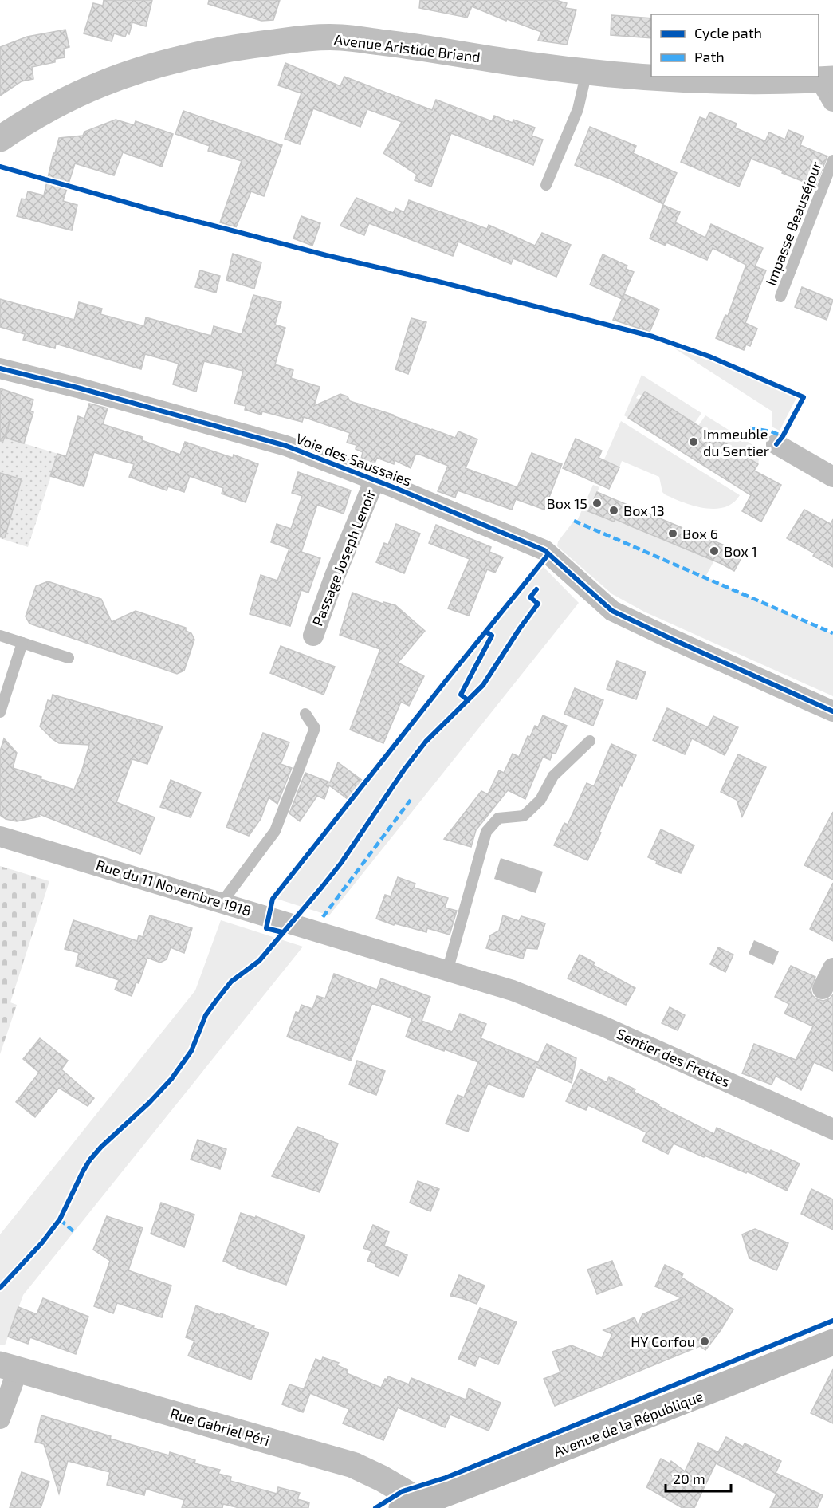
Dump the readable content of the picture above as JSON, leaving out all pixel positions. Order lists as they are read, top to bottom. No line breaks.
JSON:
{"streets":{"main road":["Avenue de la République"],"street":["Avenue Aristide Briand","Voie des Saussaies","Passage Joseph Lenoir","Rue du 11 Novembre 1918","Sentier des Frettes","Rue Gabriel Péri"],"lane":["Impasse Beauséjour"]},"crossings":[["Voie des Saussaies","Passage Joseph Lenoir"],["Rue du 11 Novembre 1918","Sentier des Frettes"],["Avenue de la République","Rue Gabriel Péri"]],"places":["Immeuble du Sentier","Box 15","Box 13","Box 6","Box 1","HY Corfou"],"legend":["Cycle path","Path"],"scale_bar":"20 m"}
